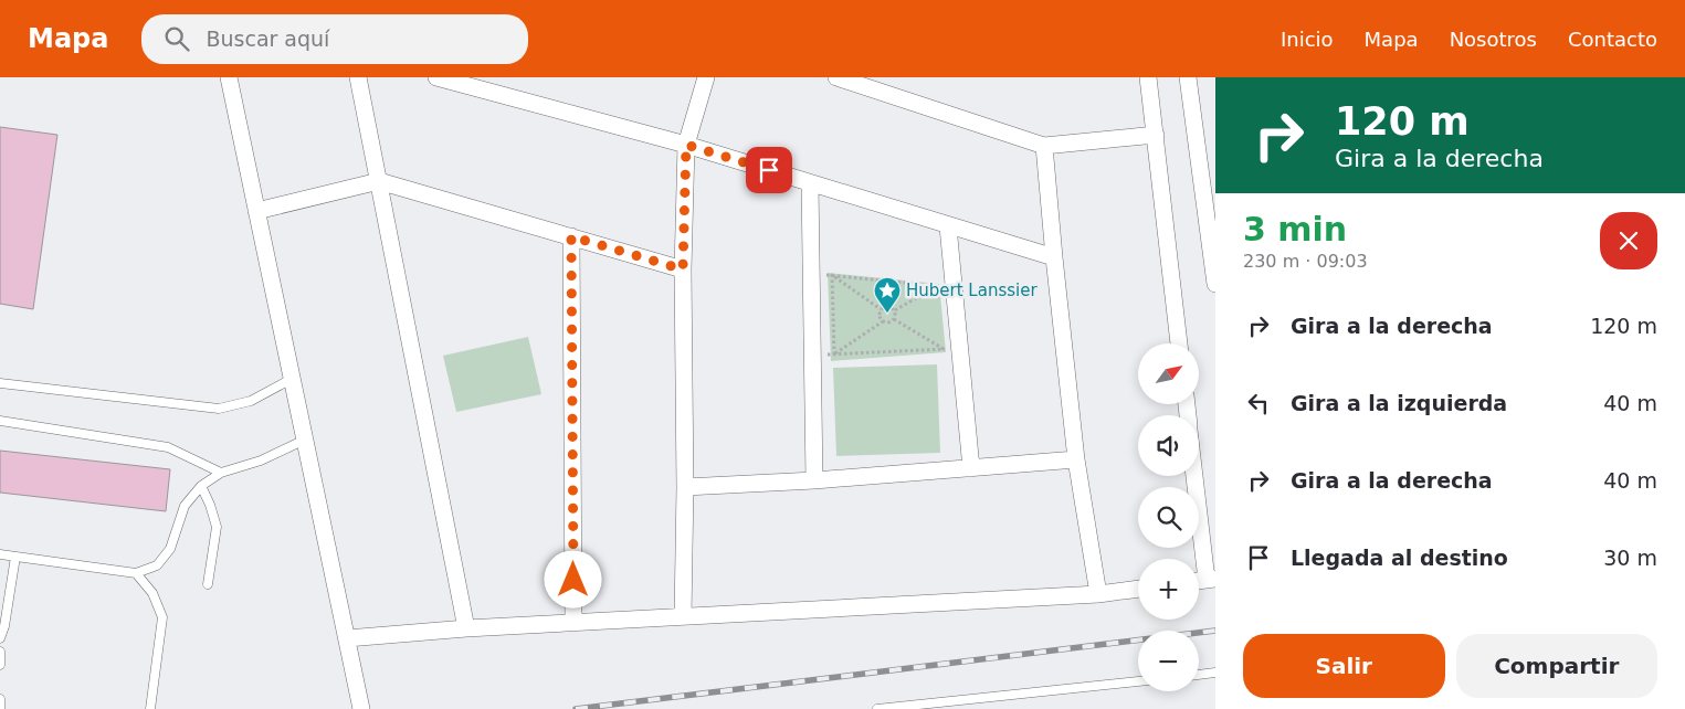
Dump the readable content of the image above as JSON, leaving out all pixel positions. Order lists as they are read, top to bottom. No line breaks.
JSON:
{"places":{"place":["Hubert Lanssier"]},"north":"top right","page":{"header":"Mapa","search":"Buscar aquí","nav":["Inicio","Mapa","Nosotros","Contacto"],"turn":["120 m","Gira a la derecha"],"heading":["3 min","230 m · 09:03"],"list":[{"name":"Gira a la derecha","value":"120 m"},{"name":"Gira a la izquierda","value":"40 m"},{"name":"Gira a la derecha","value":"40 m"},{"name":"Llegada al destino","value":"30 m"}],"map_buttons":["+","−"],"buttons":["Salir","Compartir"]}}
